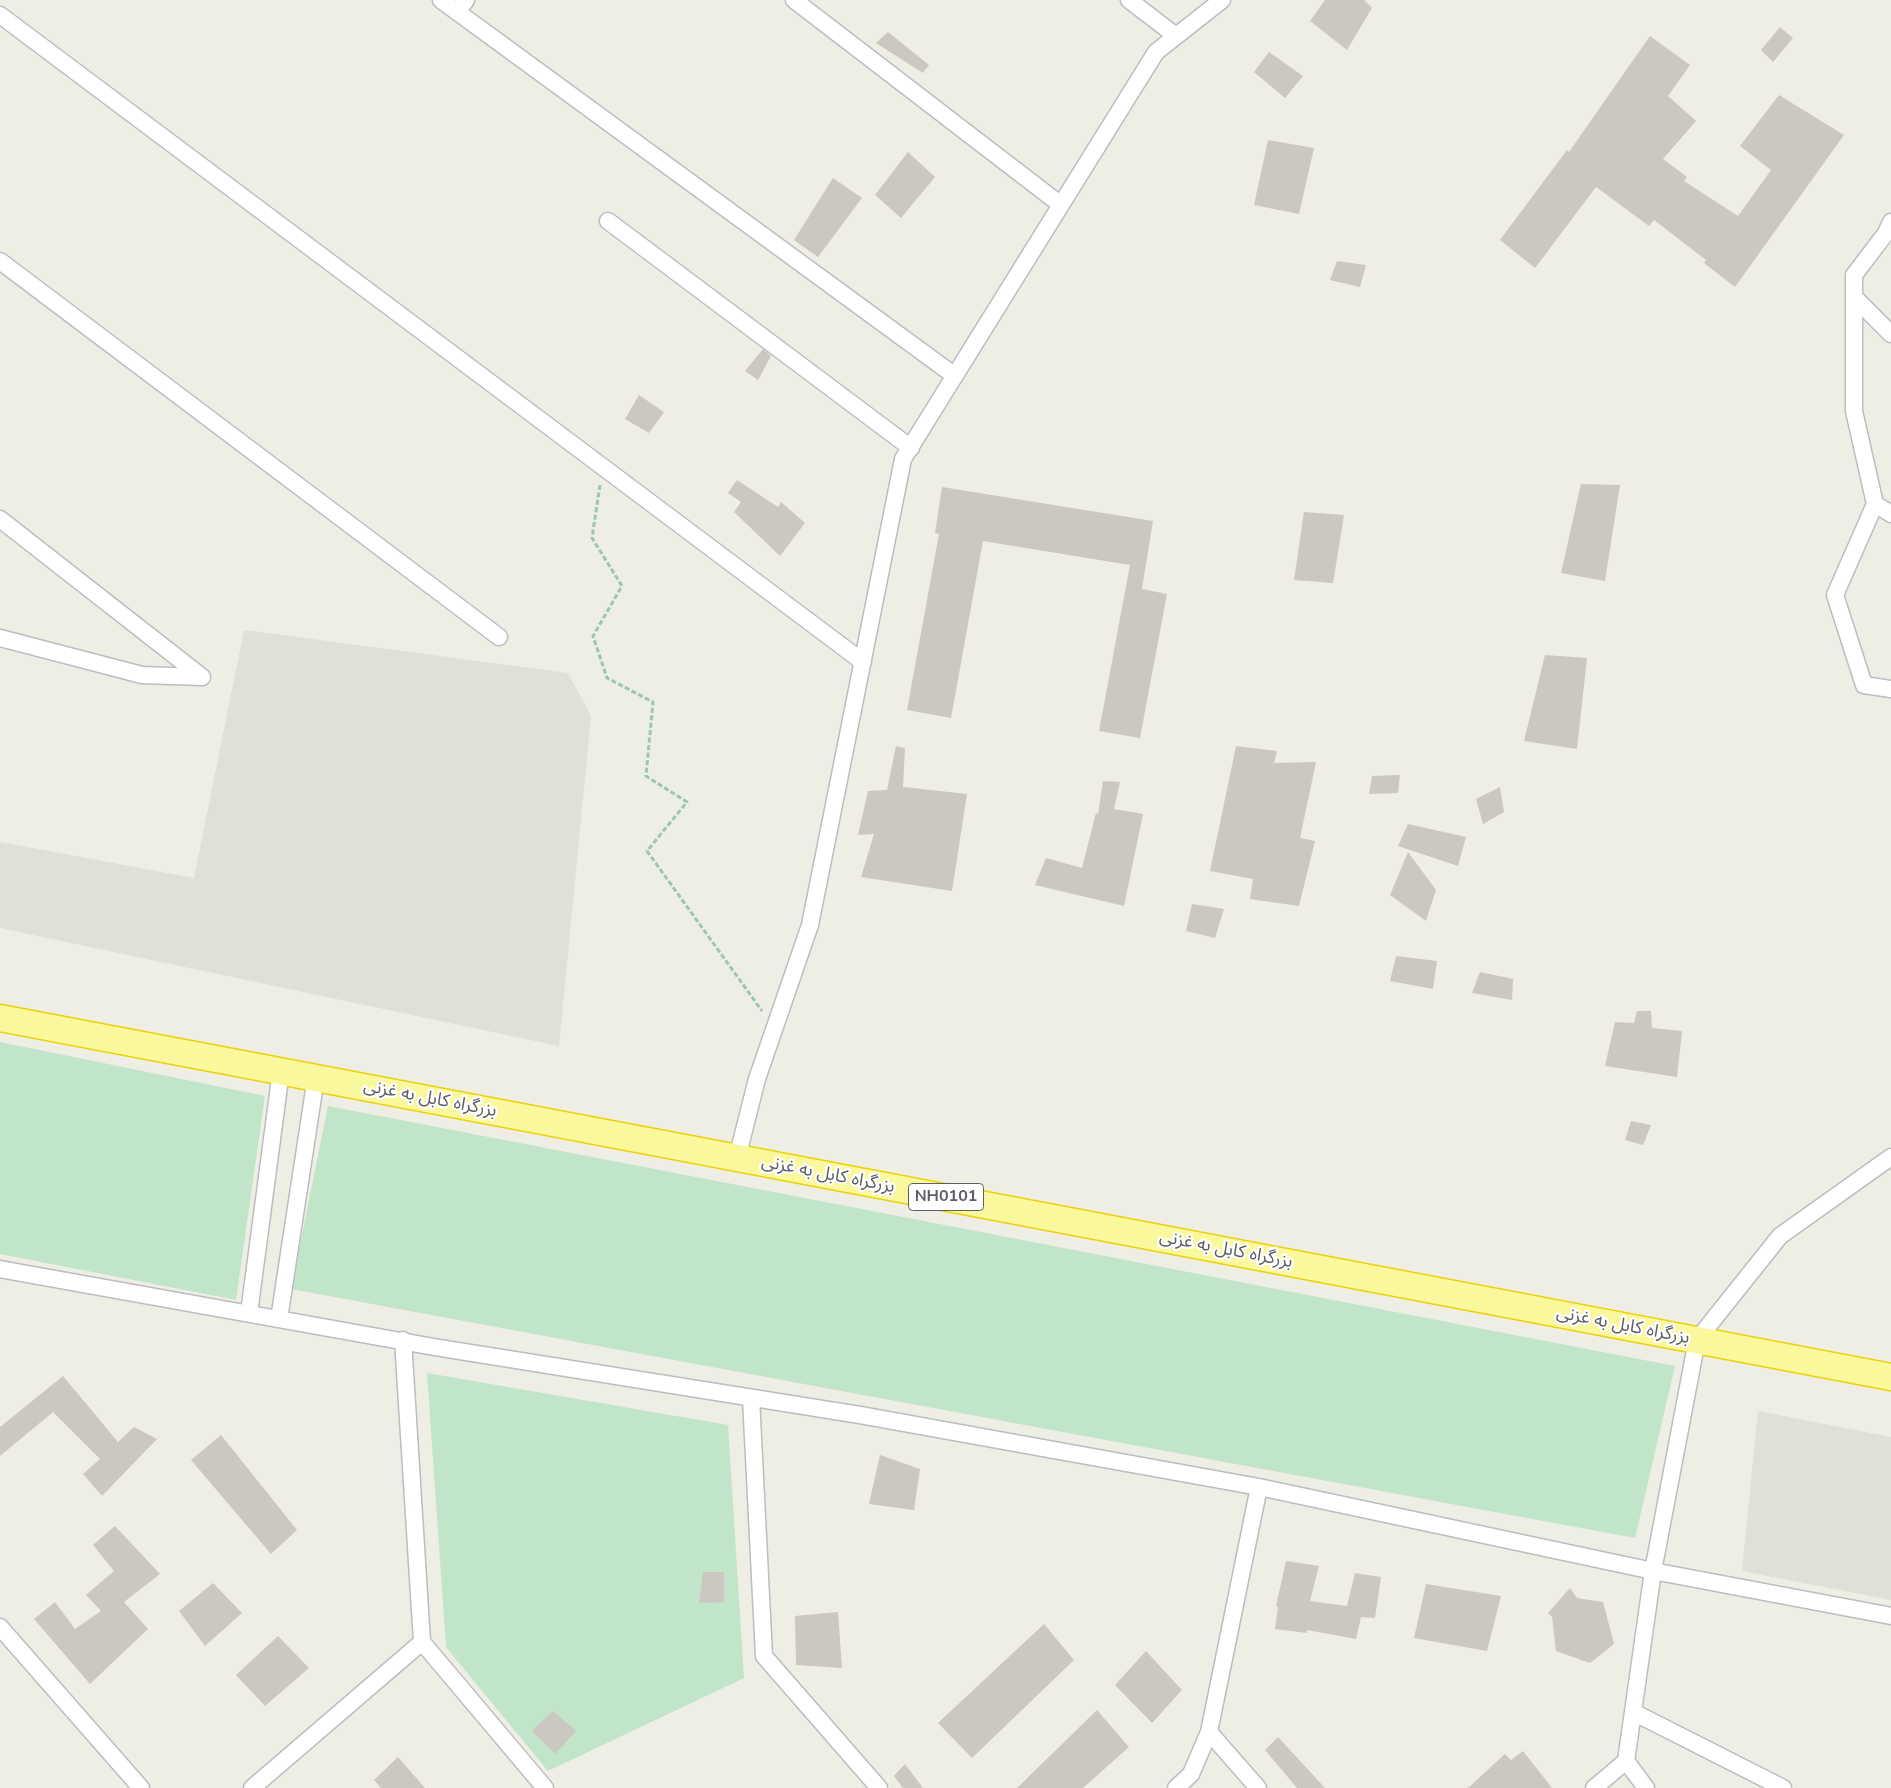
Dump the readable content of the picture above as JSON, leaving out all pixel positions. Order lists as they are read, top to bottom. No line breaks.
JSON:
{"streets":{"highway":["بزرگراه کابل به غزنی","NH0101"]}}
